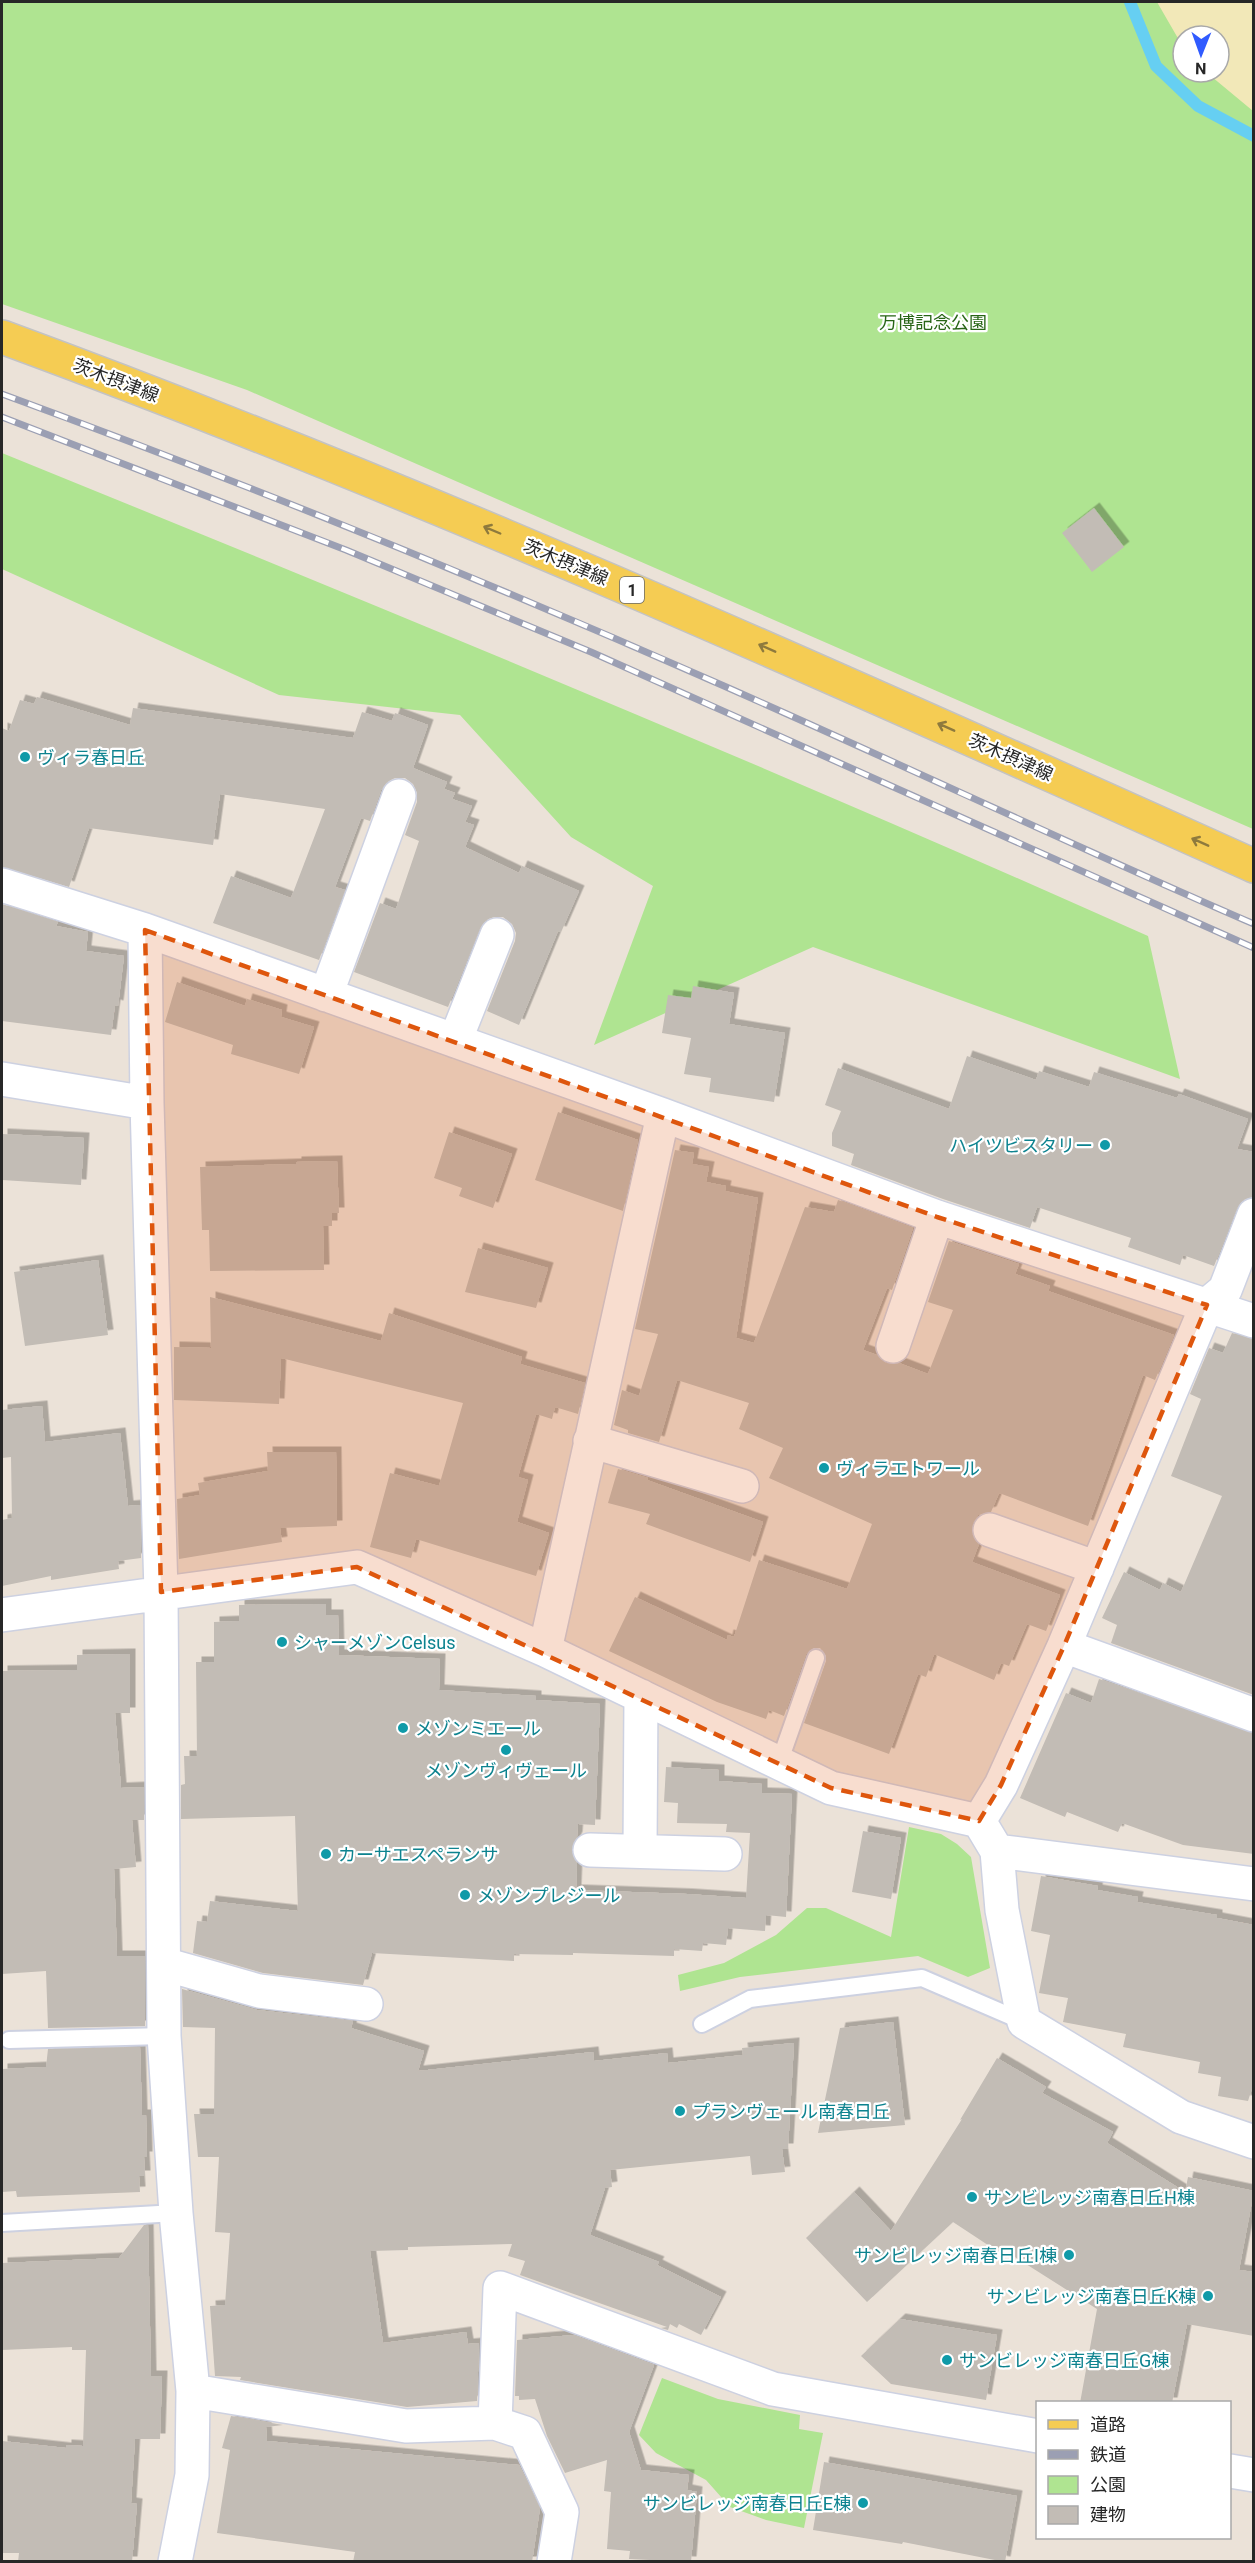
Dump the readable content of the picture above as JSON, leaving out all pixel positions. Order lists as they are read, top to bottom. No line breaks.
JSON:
{"streets":{"main road":["茨木摂津線","1"]},"one_way":["茨木摂津線"],"parks":["万博記念公園"],"places":["ヴィラ春日丘","ハイツビスタリー","ヴィラエトワール","シャーメゾンCelsus","メゾンミエール","メゾンヴィヴェール","カーサエスペランサ","メゾンプレジール","プランヴェール南春日丘","サンビレッジ南春日丘H棟","サンビレッジ南春日丘I棟","サンビレッジ南春日丘K棟","サンビレッジ南春日丘G棟","サンビレッジ南春日丘E棟"],"legend":["道路","鉄道","公園","建物"],"north":"bottom"}
